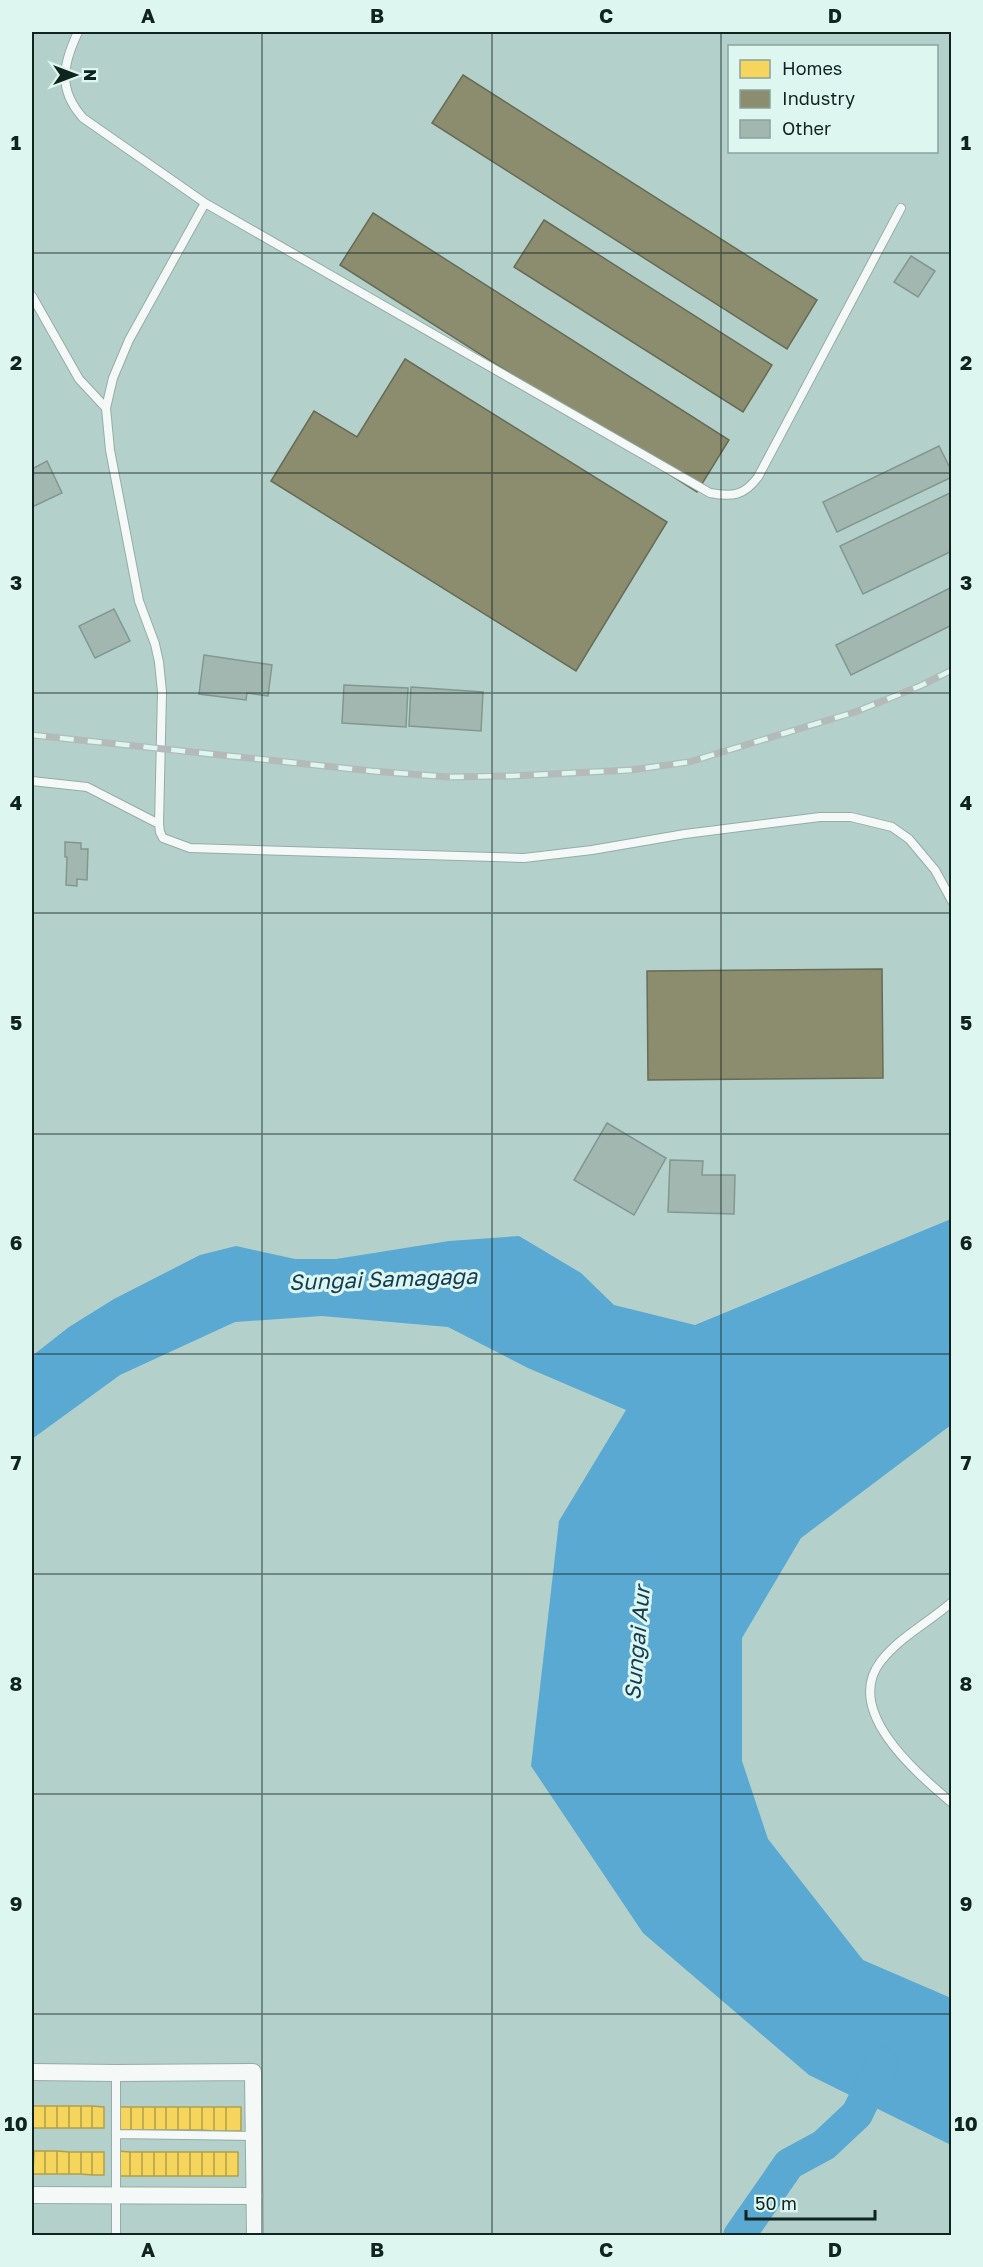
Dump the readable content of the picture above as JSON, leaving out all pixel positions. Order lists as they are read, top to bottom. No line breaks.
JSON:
{"water":["Sungai Samagaga","Sungai Aur"],"legend":["Homes","Industry","Other"],"scale_bar":"50 m","north":"right","grid":{"columns":["A","B","C","D"],"rows":["1","2","3","4","5","6","7","8","9","10"]}}
